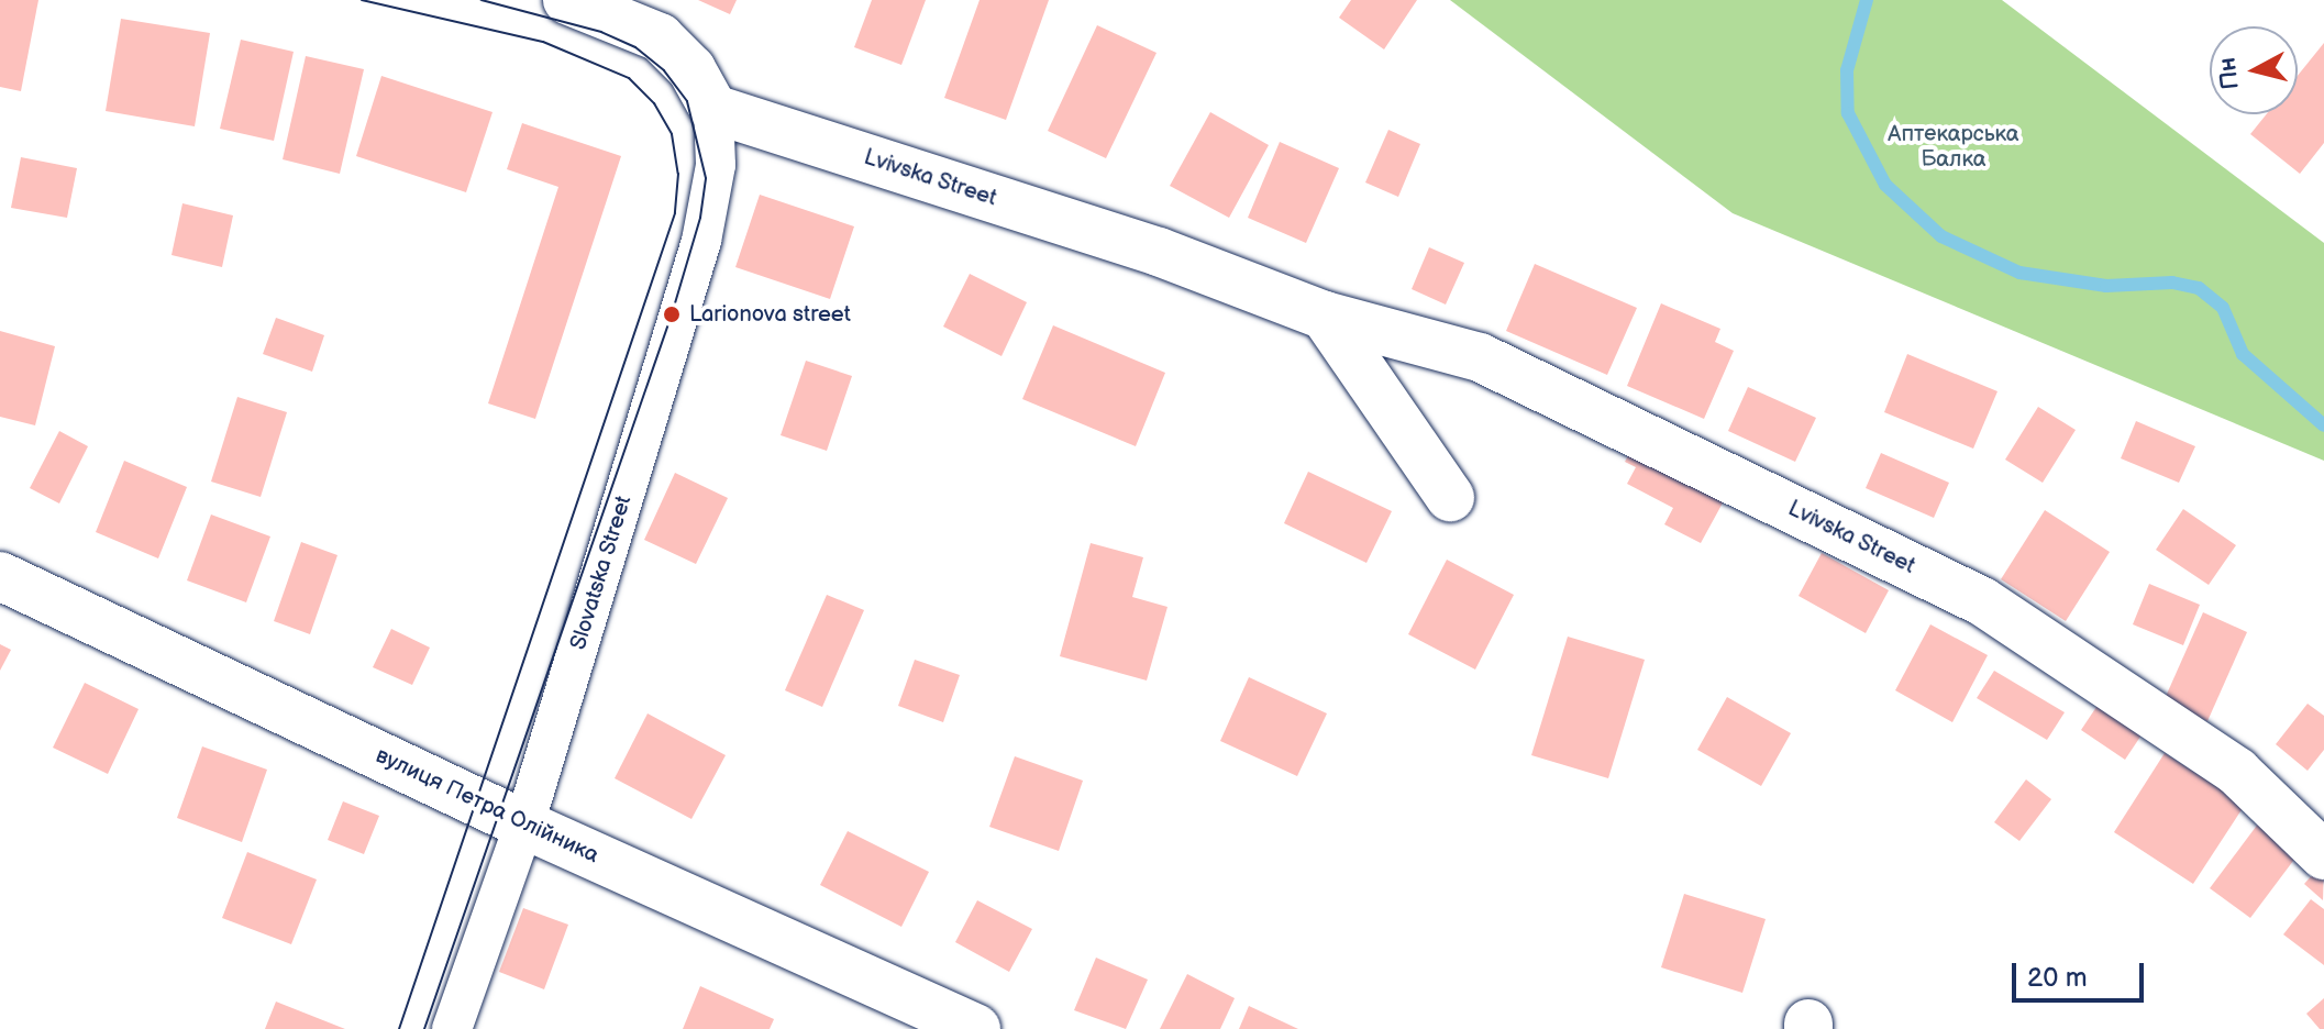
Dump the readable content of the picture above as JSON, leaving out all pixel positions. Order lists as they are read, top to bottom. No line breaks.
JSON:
{"streets":{"street":["Lvivska Street","Slovatska Street","вулиця Петра Олійника"]},"crossings":[["Lvivska Street","Slovatska Street"],["Slovatska Street","вулиця Петра Олійника"]],"parks":["Аптекарська Балка"],"places":["Larionova street"],"scale_bar":"20 m","north":"left"}
